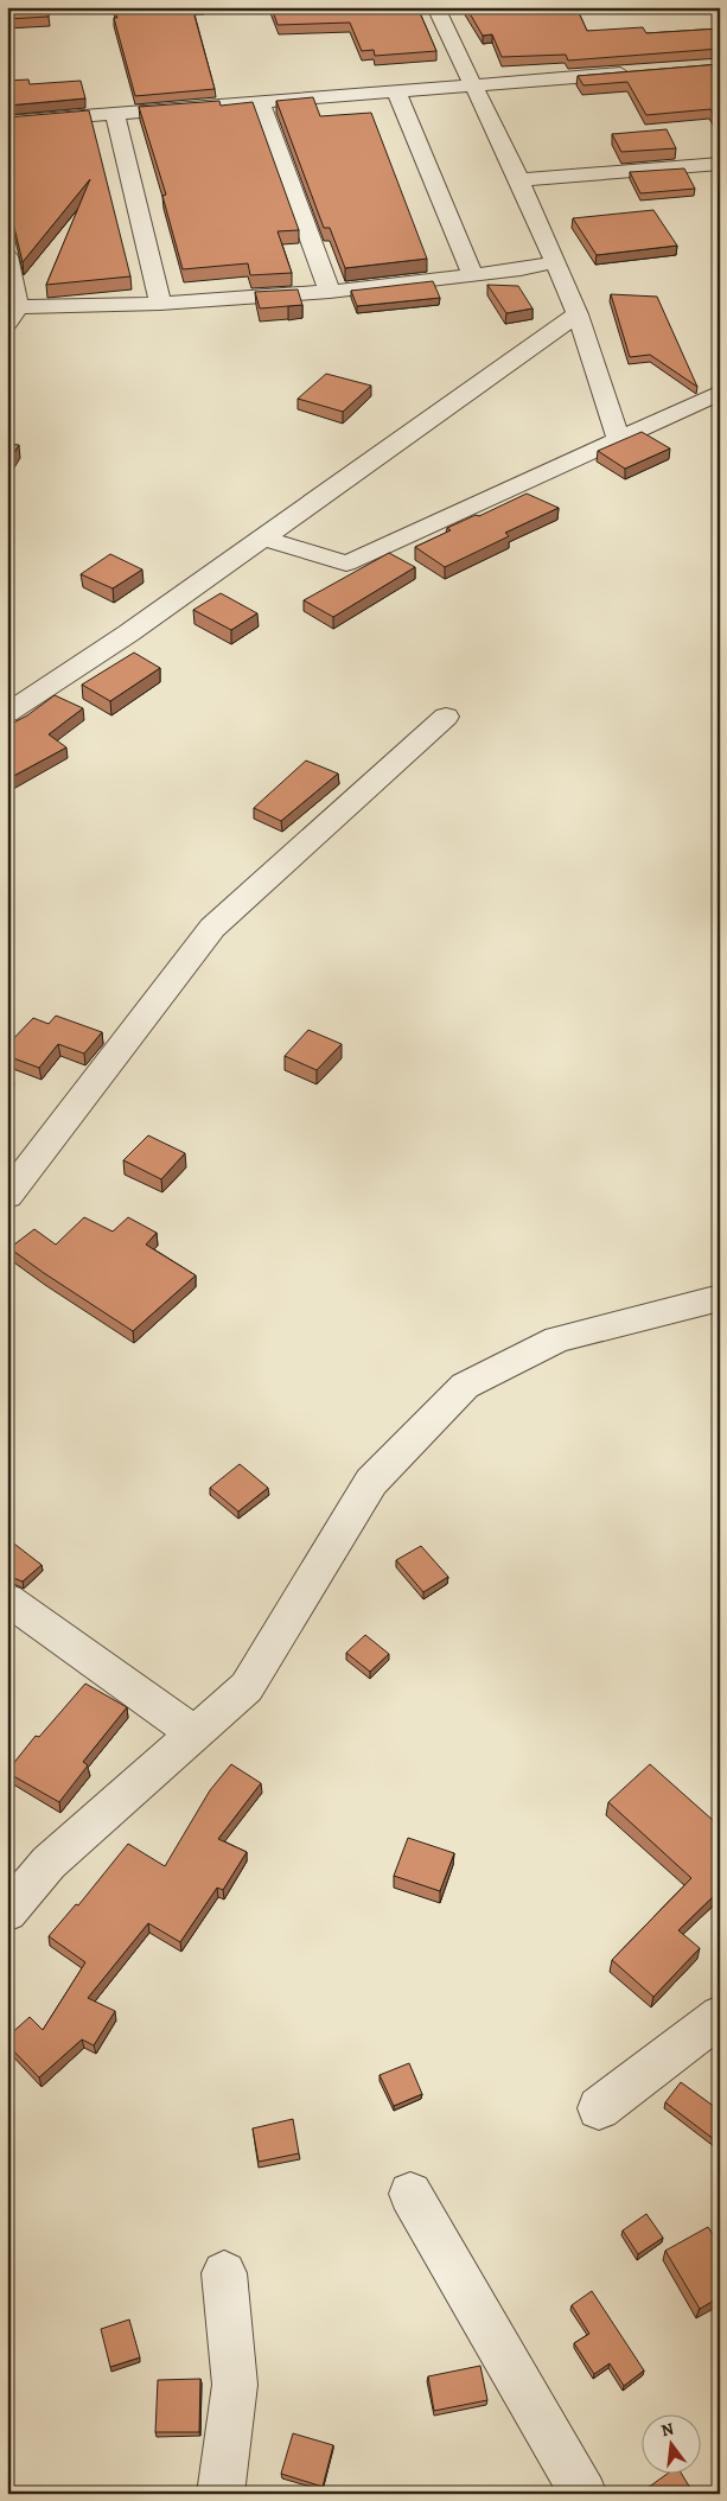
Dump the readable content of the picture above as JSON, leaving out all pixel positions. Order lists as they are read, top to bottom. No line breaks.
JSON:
{"north":"top"}
